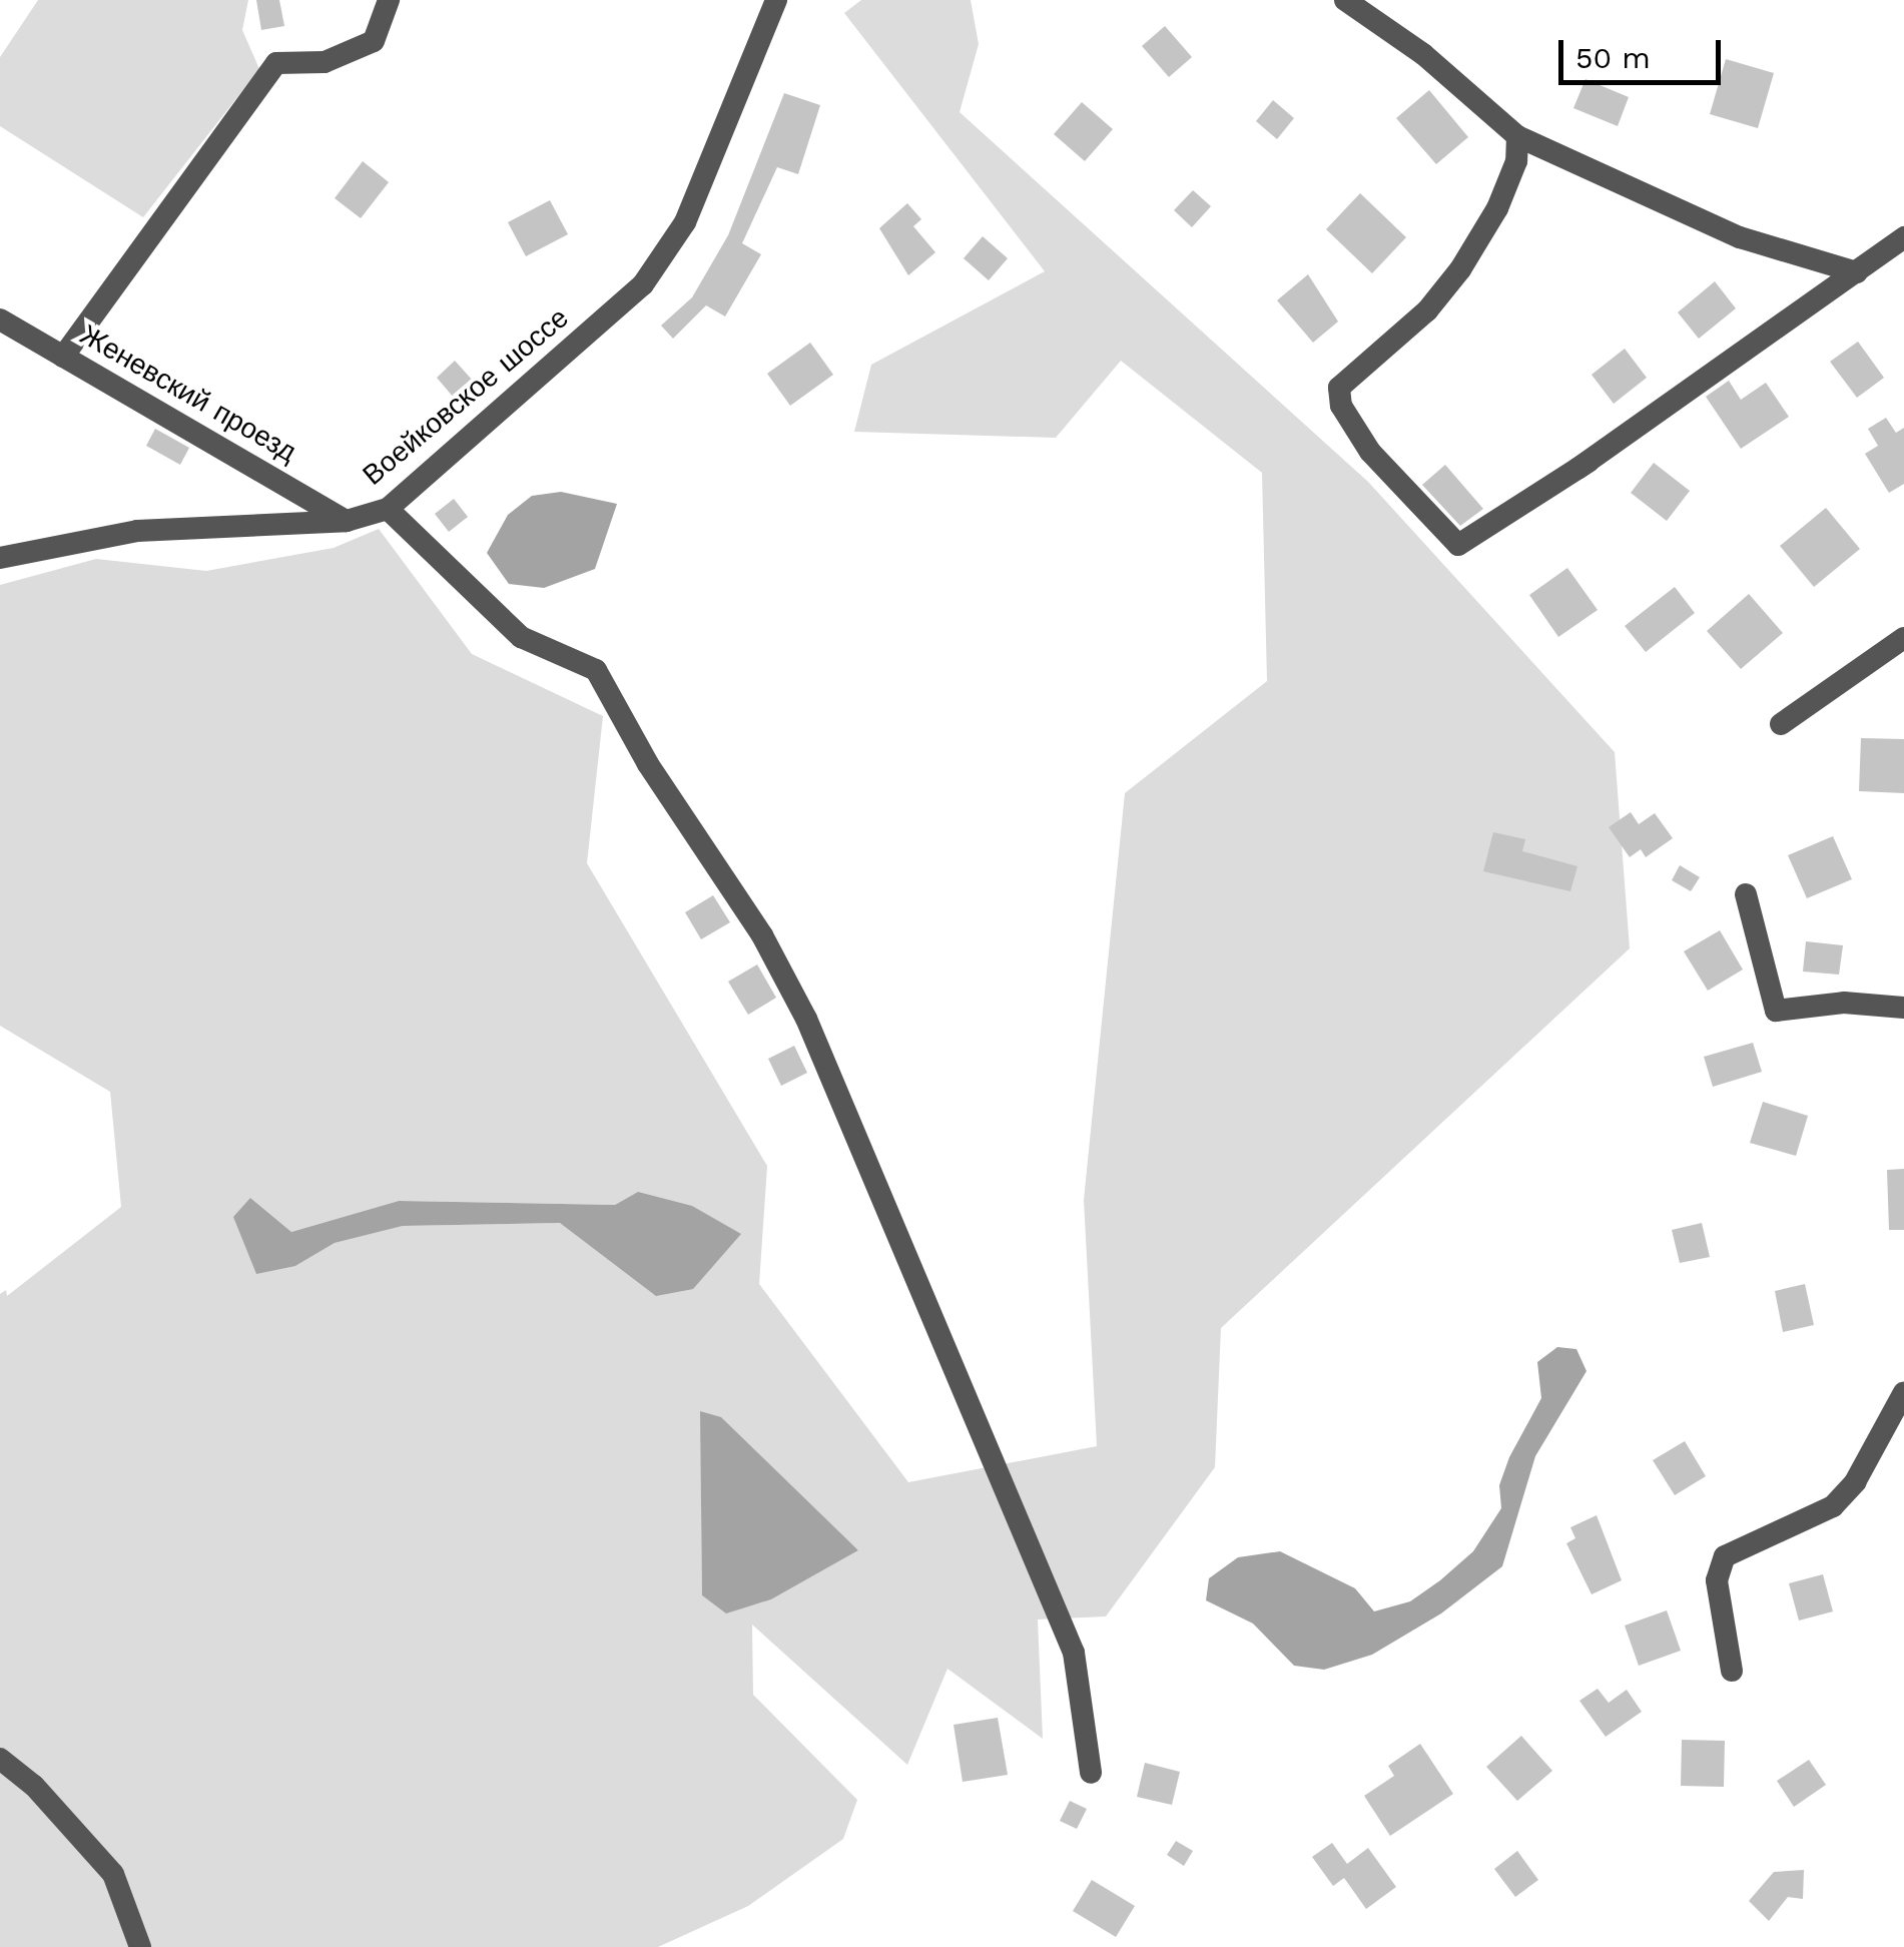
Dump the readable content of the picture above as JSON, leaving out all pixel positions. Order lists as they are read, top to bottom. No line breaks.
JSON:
{"streets":{"street":["Женевский проезд","Воейковское шоссе"]},"crossings":[["Женевский проезд","Воейковское шоссе"]],"scale_bar":"50 m"}
